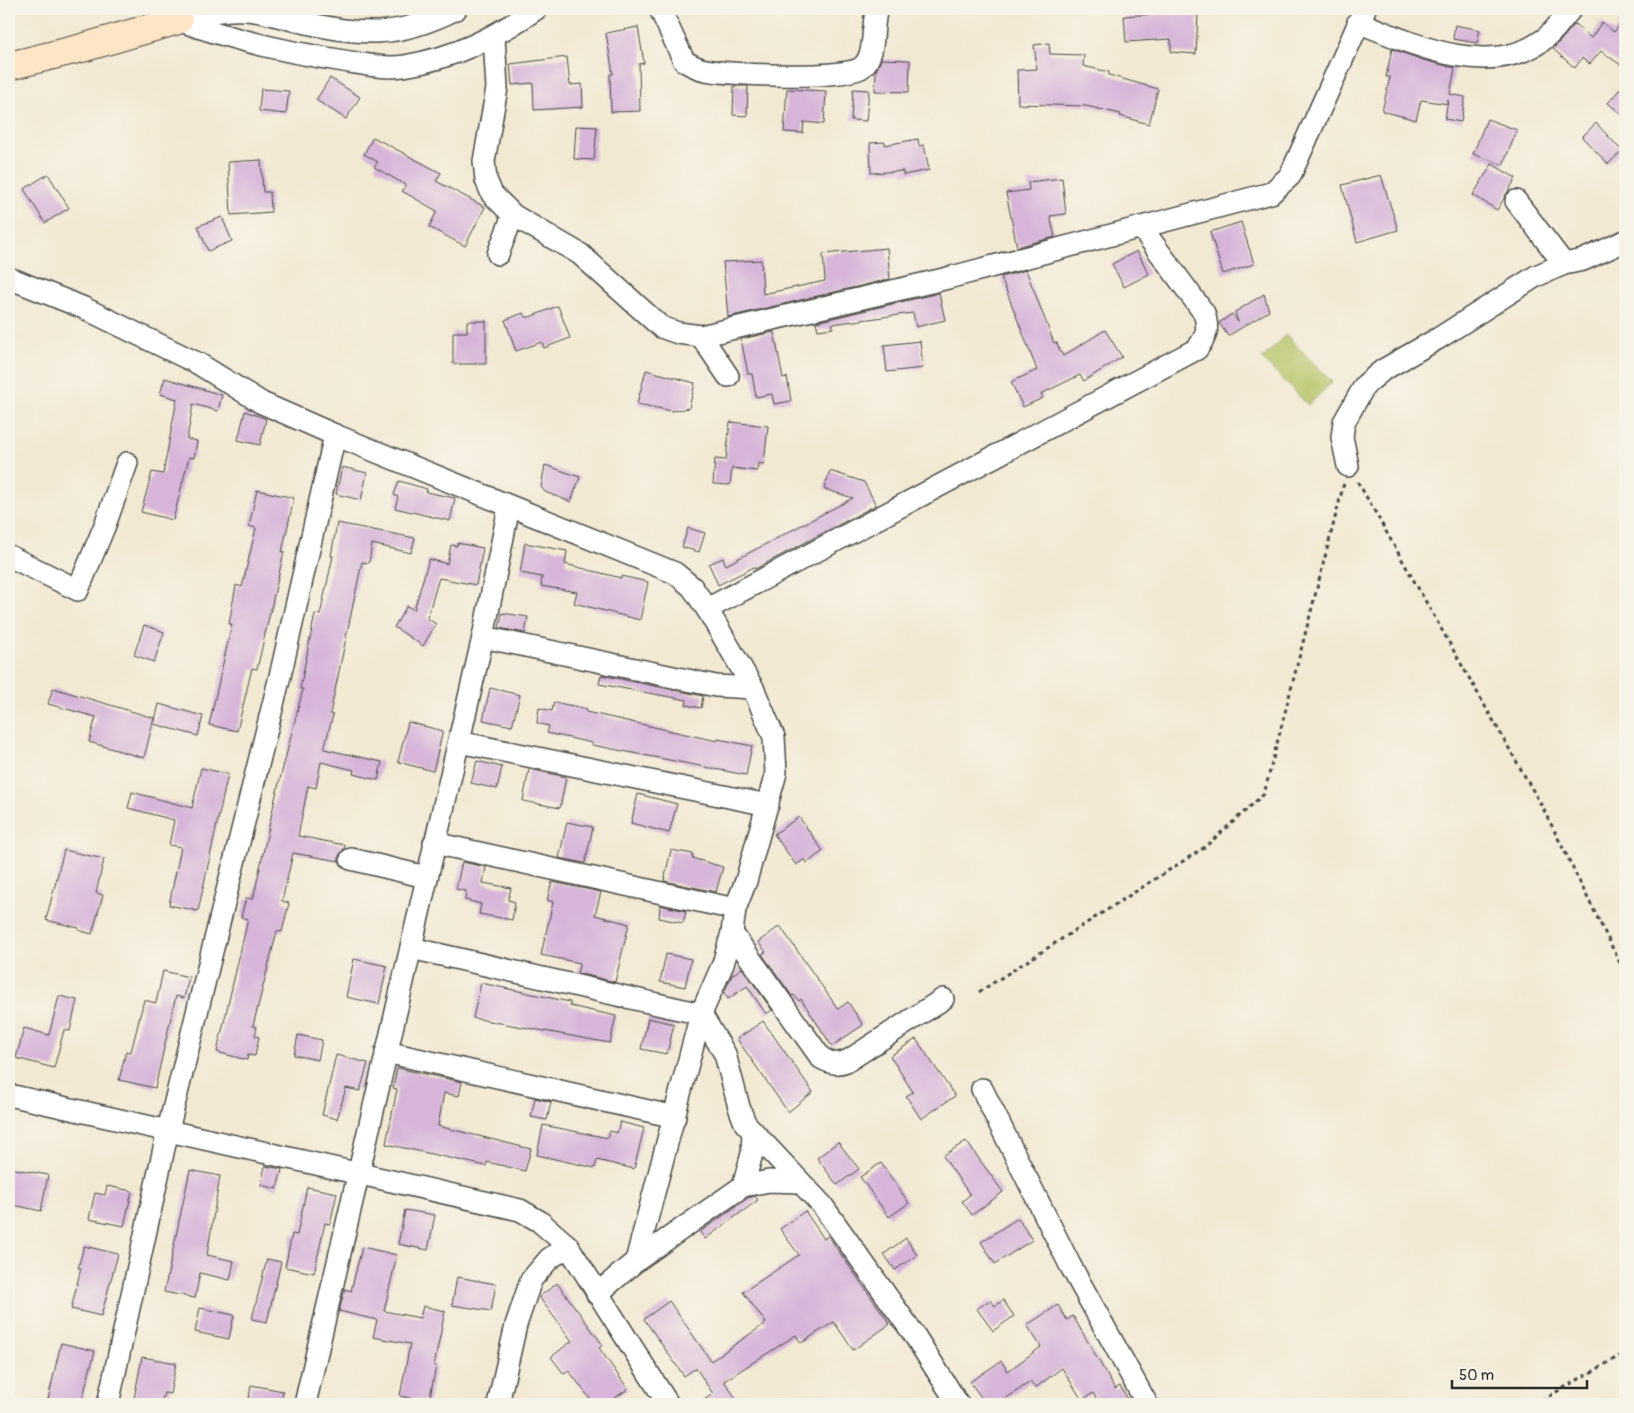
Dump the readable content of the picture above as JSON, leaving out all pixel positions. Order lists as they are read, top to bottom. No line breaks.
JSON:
{"scale_bar":"50 m"}
